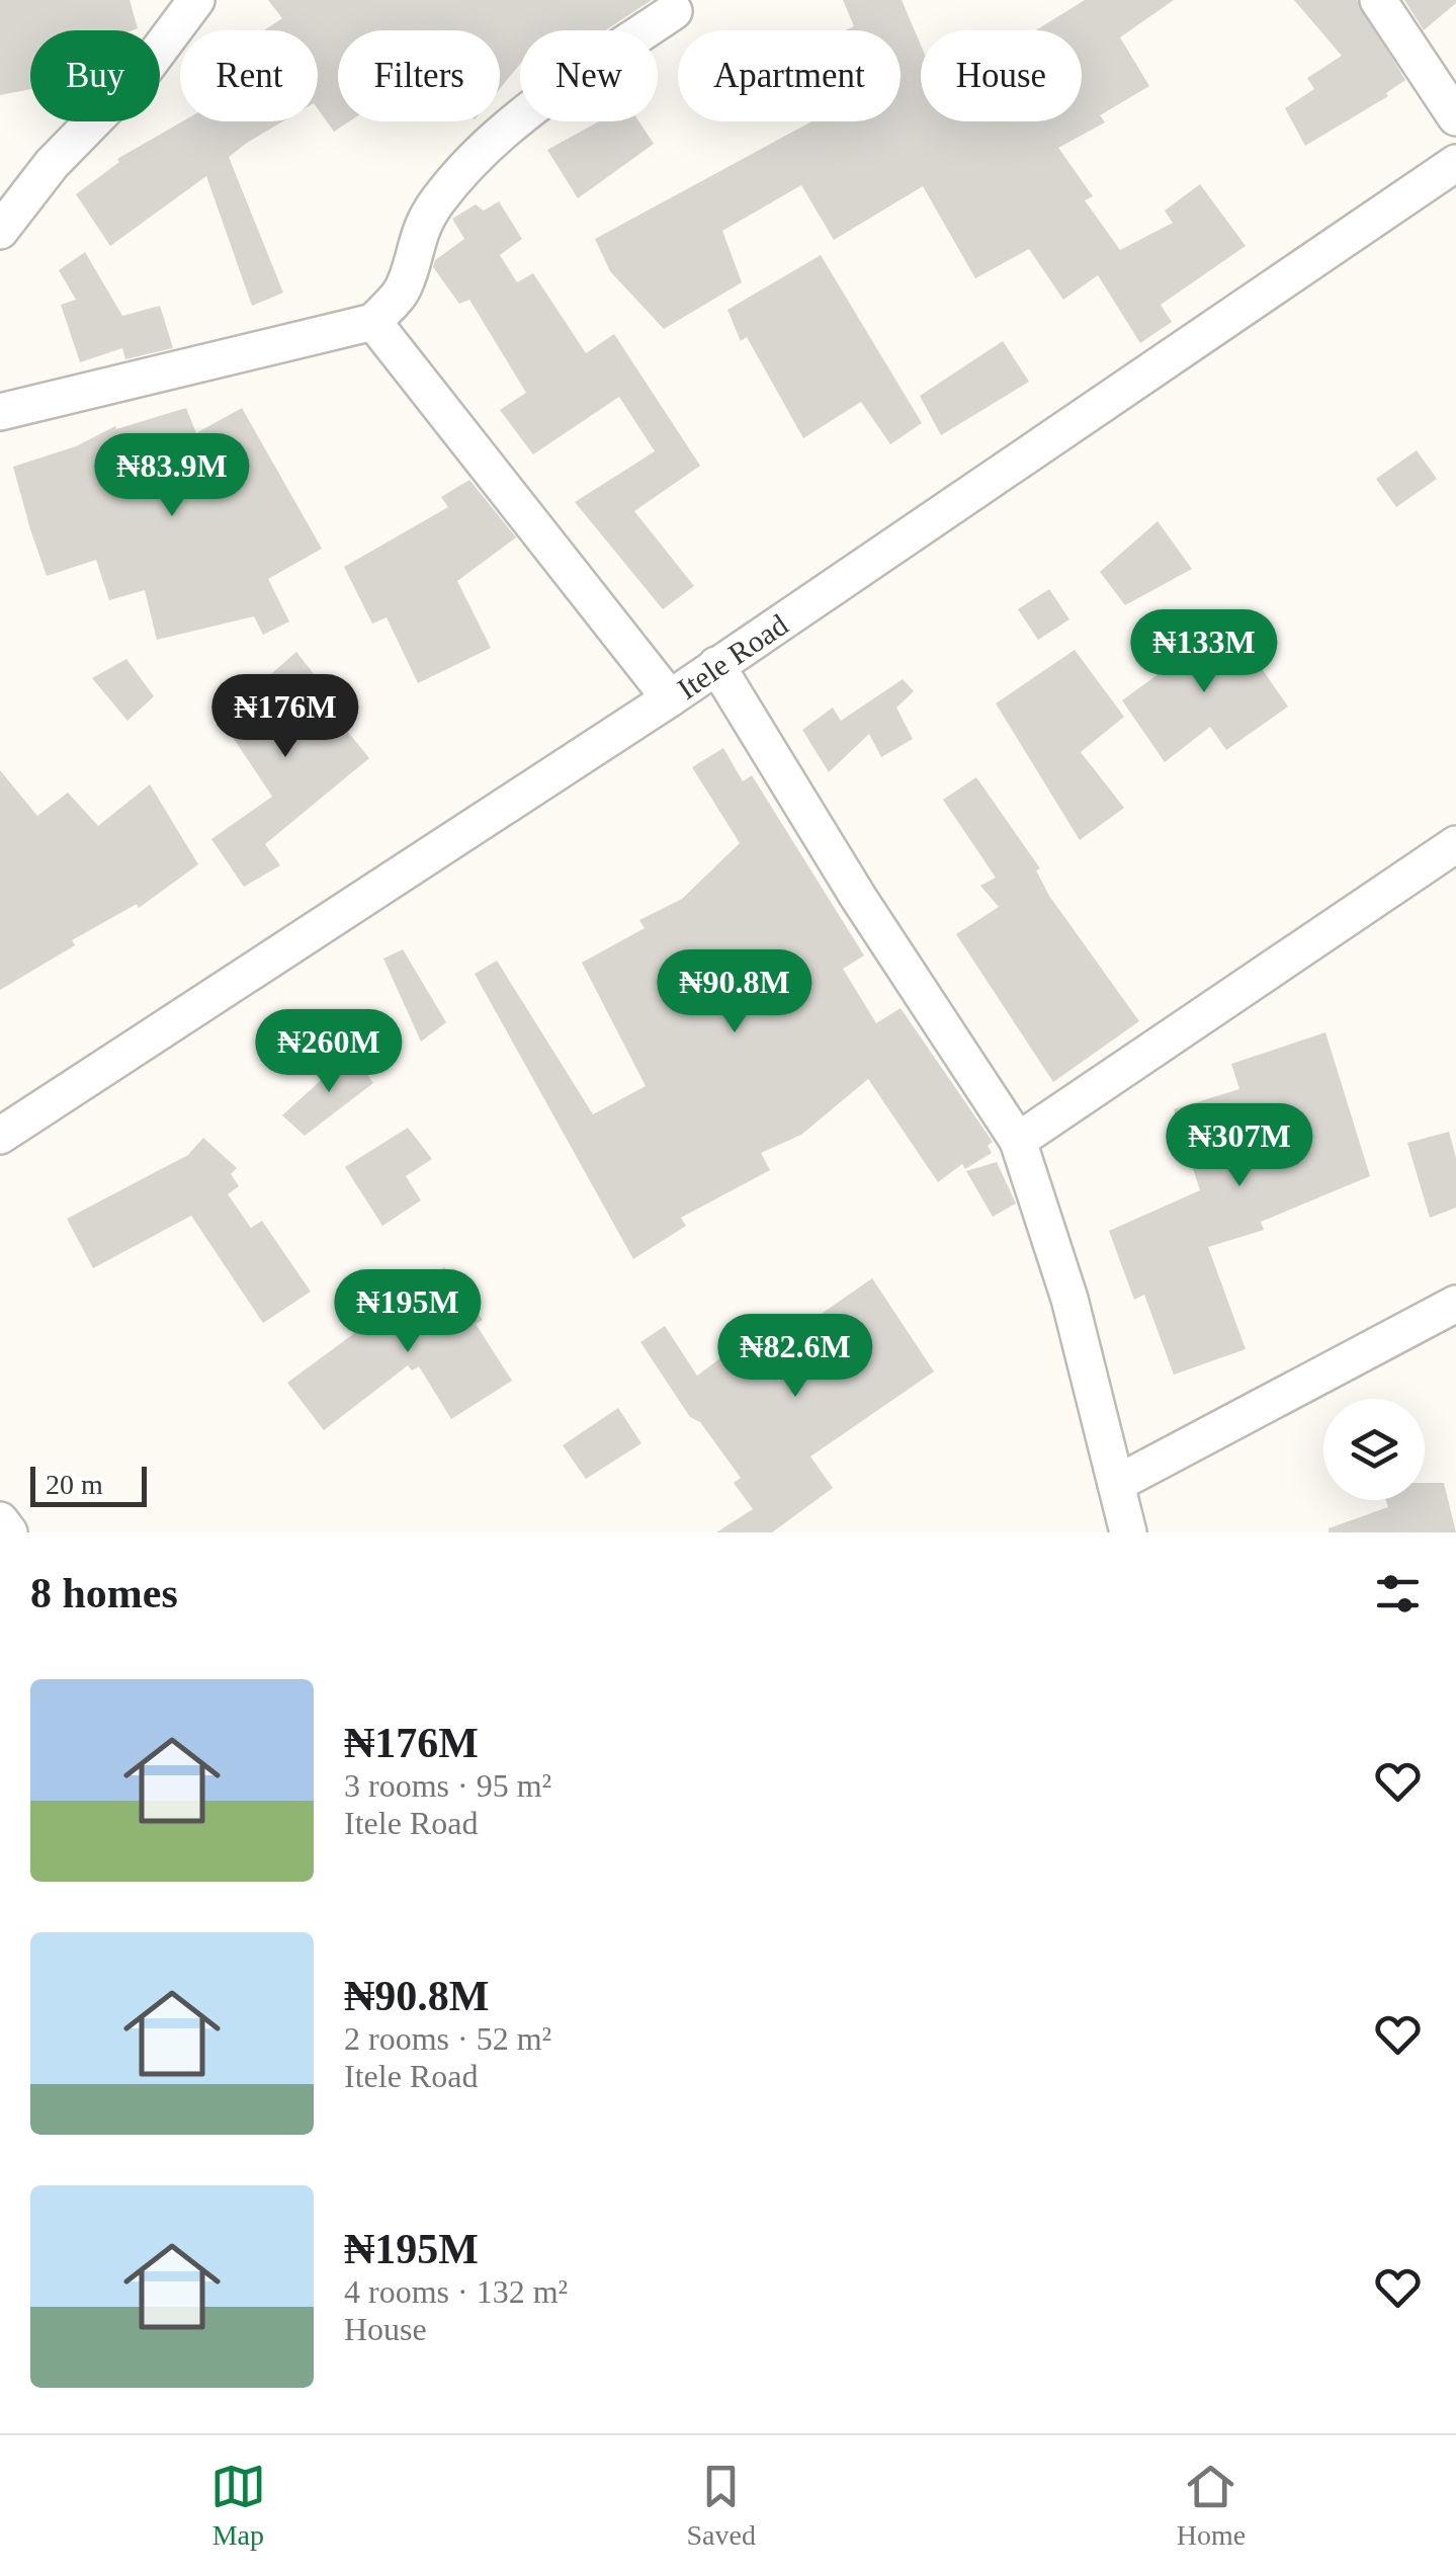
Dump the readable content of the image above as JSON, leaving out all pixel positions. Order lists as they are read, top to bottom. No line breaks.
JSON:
{"streets":{"street":["Itele Road"]},"scale_bar":"20 m","page":{"chip":["Buy","Rent","Filters","New","Apartment","House"],"price":["₦83.9M","₦133M","₦176M","₦90.8M","₦260M","₦307M","₦195M","₦82.6M"],"scale":"20 m","heading":"8 homes","list":[{"name":"₦176M","note":"3 rooms · 95 m² · Itele Road"},{"name":"₦90.8M","note":"2 rooms · 52 m² · Itele Road"},{"name":"₦195M","note":"4 rooms · 132 m² · House"}],"tabs":["Map","Saved","Home"]}}
